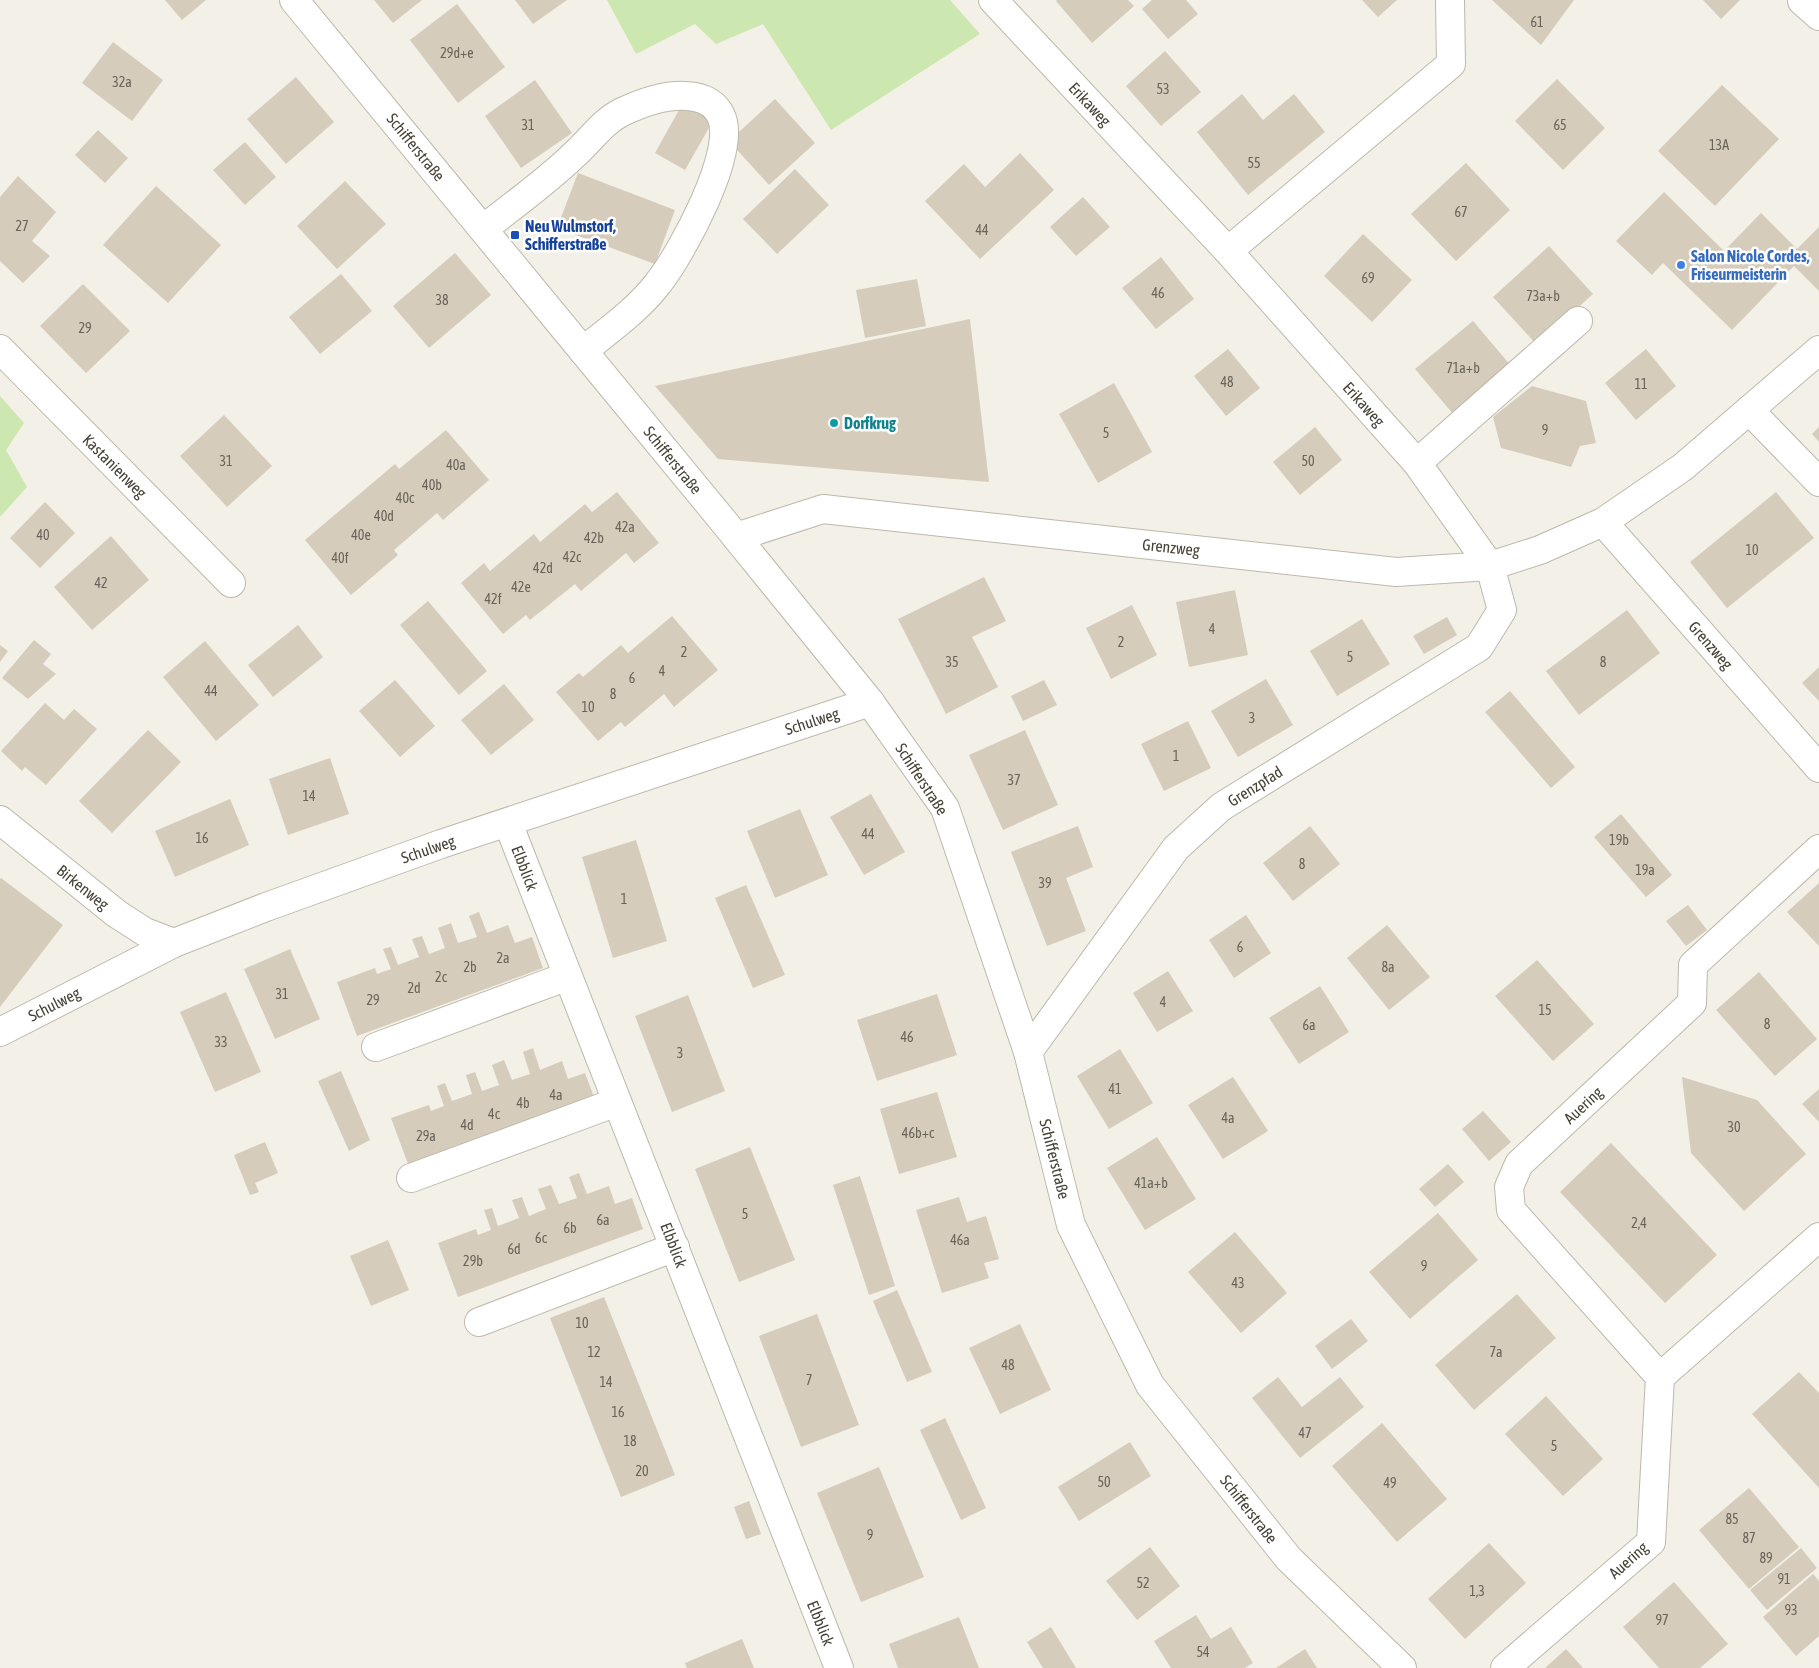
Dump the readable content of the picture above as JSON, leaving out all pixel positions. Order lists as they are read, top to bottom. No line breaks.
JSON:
{"streets":{"street":["Erikaweg","Schifferstraße","Kastanienweg","Grenzweg","Schulweg","Grenzpfad","Elbblick","Birkenweg","Auering"]},"crossings":[["Erikaweg","Grenzweg"],["Erikaweg","Grenzpfad"],["Schifferstraße","Grenzweg"],["Schifferstraße","Schulweg"],["Schifferstraße","Grenzpfad"],["Grenzweg","Grenzpfad"],["Schulweg","Elbblick"],["Schulweg","Birkenweg"]],"places":{"transit":["Neu Wulmstorf, Schifferstraße"],"other":["Salon Nicole Cordes, Friseurmeisterin","Dorfkrug"]},"house_numbers":["61","29d+e","32a","53","31","65","13A","55","67","27","44","69","46","73a+b","38","29","71a+b","48","11","9","5","31","50","40a","40b","40c","40d","42a","40","40e","42b","10","42c","40f","42d","42","42e","42f","4","2","2","5","35","8","4","6","44","8","10","3","1","37","14","44","16","19b","8","19a","39","1","6","2a","2b","8a","2c","2d","31","29","4","15","8","6a","46","33","3","41","4a","4b","4c","4a","4d","30","46b+c","29a","41a+b","5","6a","2,4","6b","6c","46a","6d","29b","9","43","10","12","7a","48","7","14","16","47","18","5","20","50","49","85","9","87","89","91","52","1,3","93","97","54"]}
